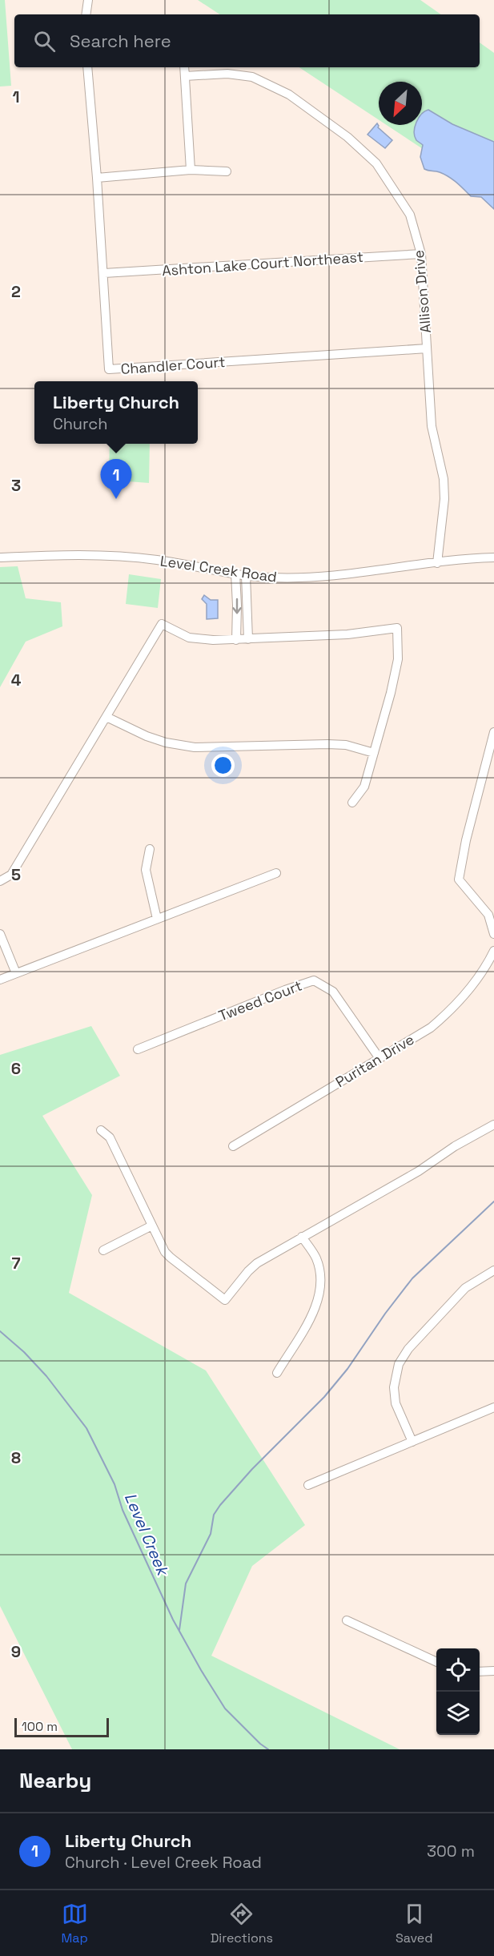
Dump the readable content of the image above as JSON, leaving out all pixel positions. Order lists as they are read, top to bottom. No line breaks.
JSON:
{"streets":{"street":["Ashton Lake Court Northeast","Allison Drive","Chandler Court","Level Creek Road","Tweed Court","Puritan Drive"]},"crossings":[["Ashton Lake Court Northeast","Allison Drive"],["Ashton Lake Court Northeast","Chandler Court"],["Allison Drive","Chandler Court"],["Allison Drive","Level Creek Road"],["Tweed Court","Puritan Drive"]],"water":["Level Creek"],"scale_bar":"100 m","north":"bottom left","page":{"search":"Search here","popup":["Liberty Church","Church"],"pins":"1","scale":"100 m","heading":"Nearby","list":[{"mark":"1","name":"Liberty Church","note":"Church · Level Creek Road","value":"300 m"}],"nav":["Map","Directions","Saved"]},"grid":{"rows":["1","2","3","4","5","6","7","8","9"]}}
